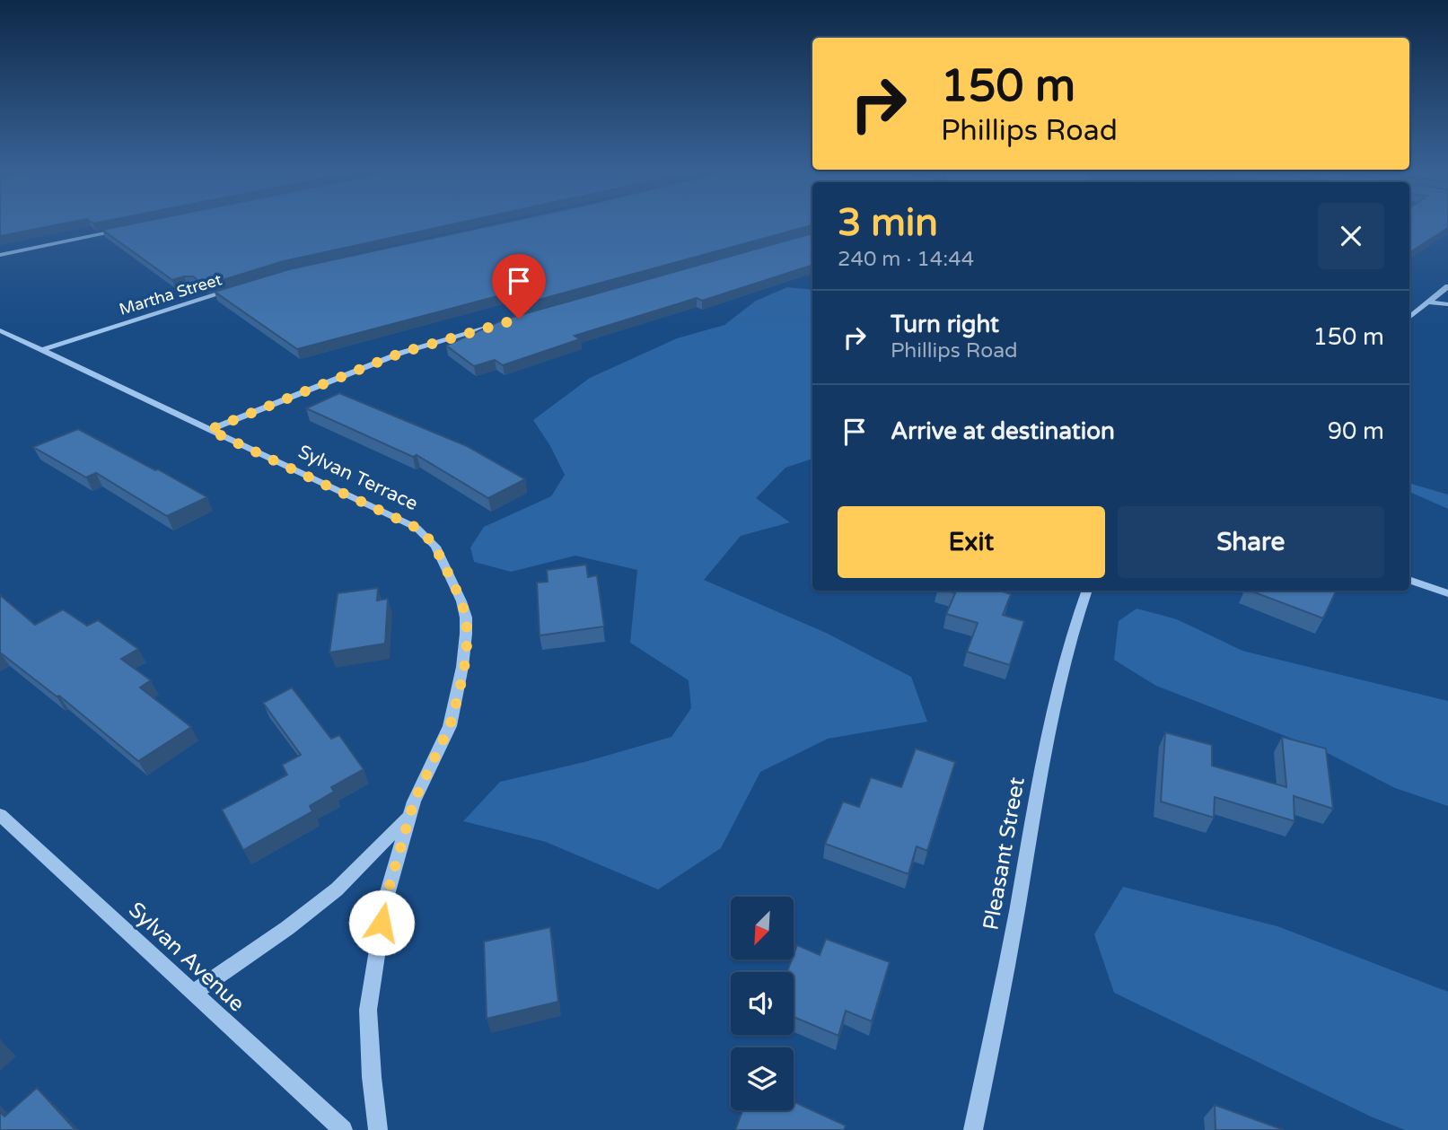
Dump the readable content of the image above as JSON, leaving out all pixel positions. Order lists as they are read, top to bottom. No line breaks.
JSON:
{"streets":{"street":["Martha Street","Sylvan Terrace","Pleasant Street","Sylvan Avenue"]},"crossings":[["Martha Street","Sylvan Terrace"],["Sylvan Terrace","Sylvan Avenue"]],"north":"bottom left","page":{"turn":["150 m","Phillips Road"],"heading":["3 min","240 m · 14:44"],"list":[{"name":"Turn right","note":"Phillips Road","value":"150 m"},{"name":"Arrive at destination","value":"90 m"}],"buttons":["Exit","Share"]}}
